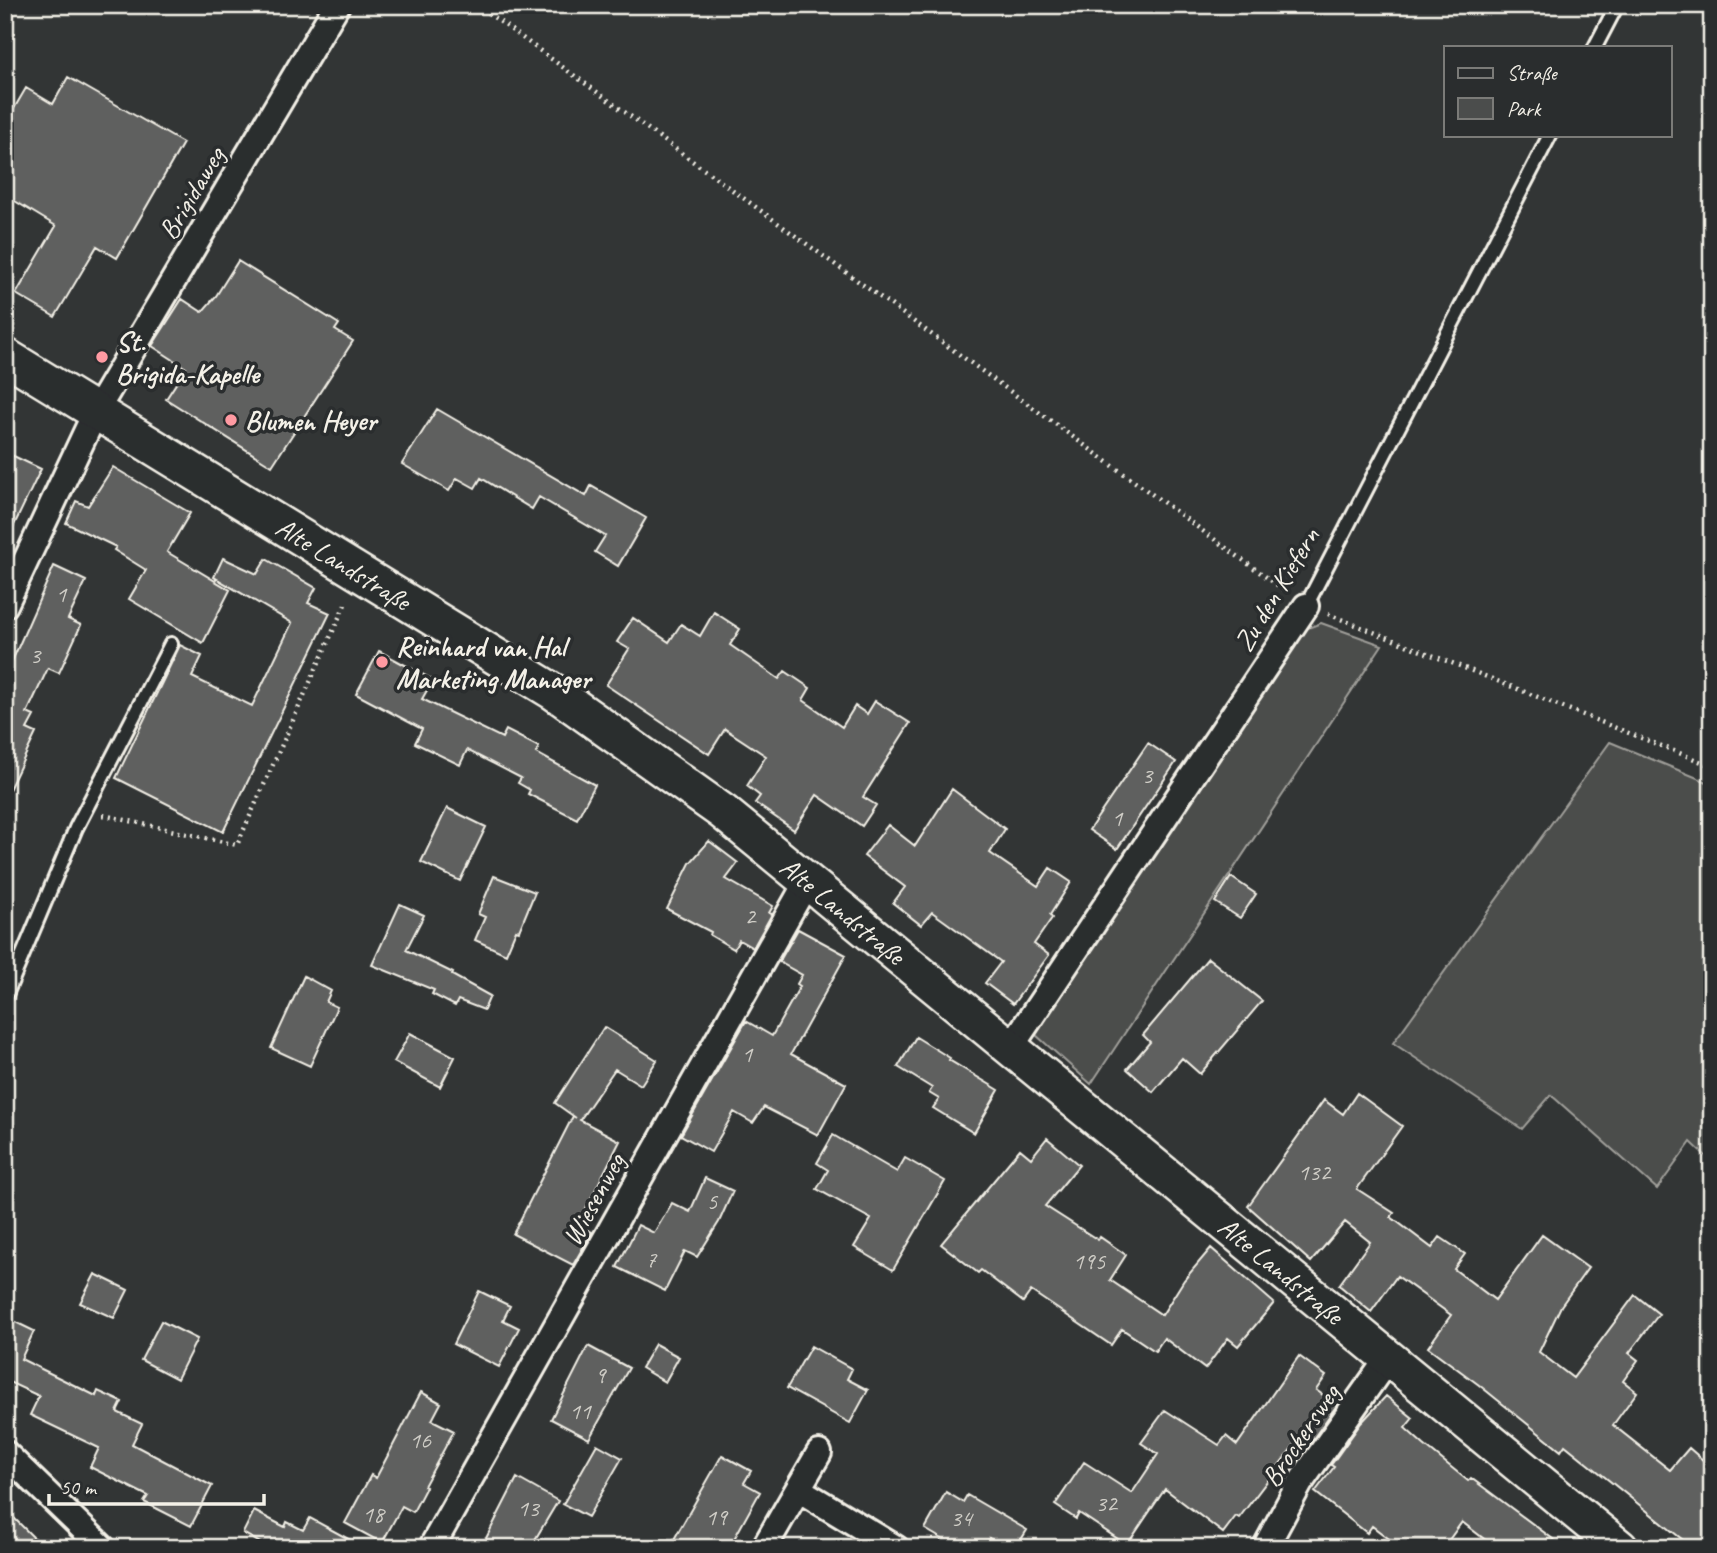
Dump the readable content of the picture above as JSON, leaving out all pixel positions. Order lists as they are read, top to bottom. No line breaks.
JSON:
{"streets":{"main road":["Alte Landstraße"],"street":["Brigidaweg","Zu den Kiefern","Wiesenweg","Brockersweg"]},"crossings":[["Brigidaweg","Alte Landstraße"],["Alte Landstraße","Zu den Kiefern"],["Alte Landstraße","Wiesenweg"],["Alte Landstraße","Brockersweg"]],"places":["St. Brigida-Kapelle","Blumen Heyer","Reinhard van Hal Marketing Manager"],"house_numbers":["1","3","3","1","2","1","132","5","7","195","9","11","16","32","13","18","19","34"],"legend":["Straße","Park"],"scale_bar":"50 m"}
